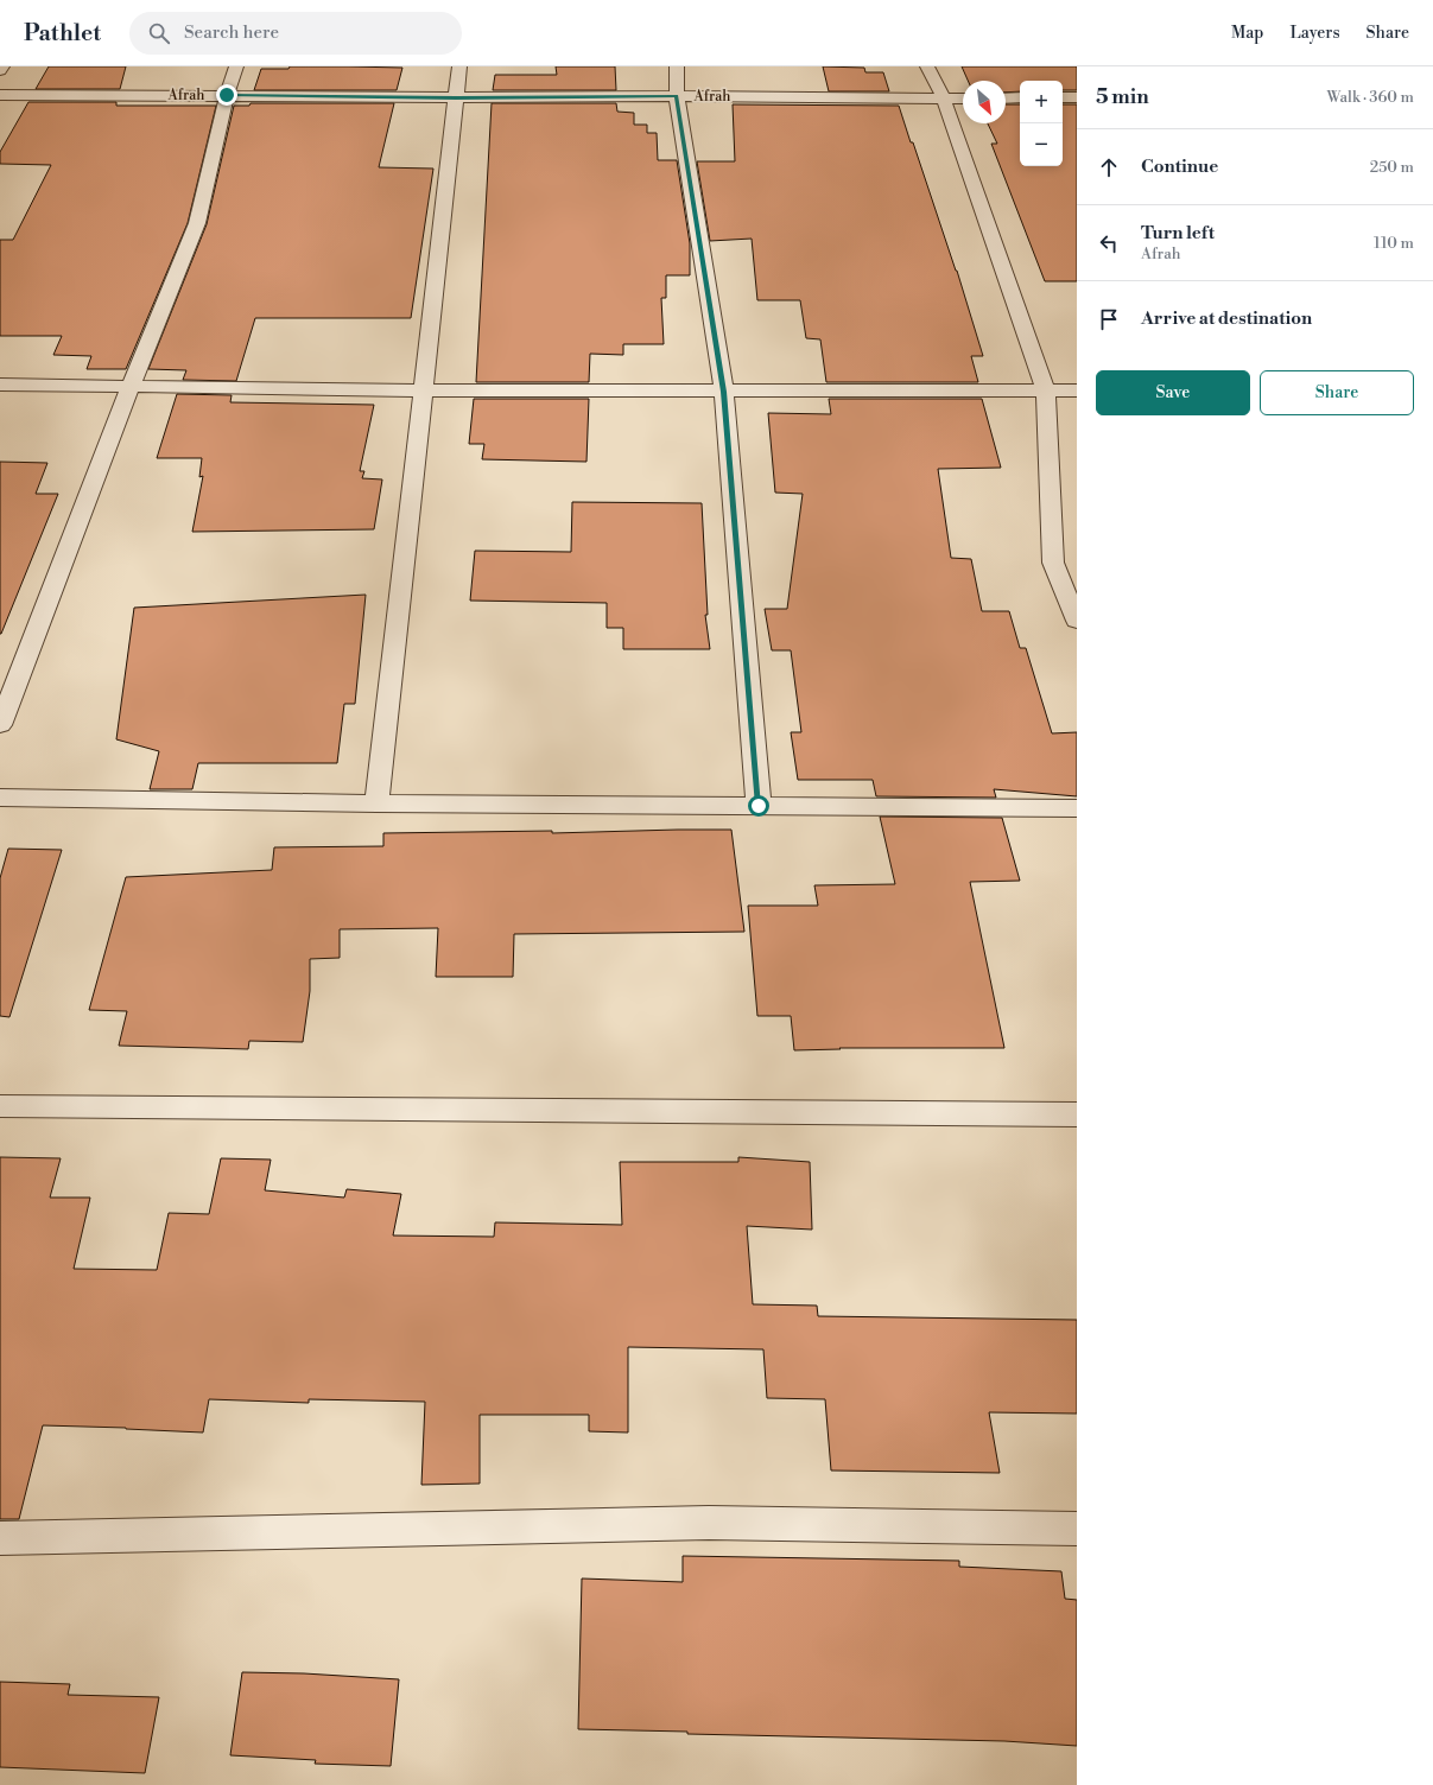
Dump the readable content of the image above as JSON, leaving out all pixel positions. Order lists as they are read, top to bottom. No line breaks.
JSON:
{"streets":{"street":["Afrah"]},"north":"bottom right","page":{"header":"Pathlet","search":"Search here","nav":["Map","Layers","Share"],"heading":["5 min","Walk · 360 m"],"map_buttons":["+","−"],"list":[["Continue","250 m"],["Turn left","Afrah","110 m"],"Arrive at destination"],"buttons":["Save","Share"]}}
